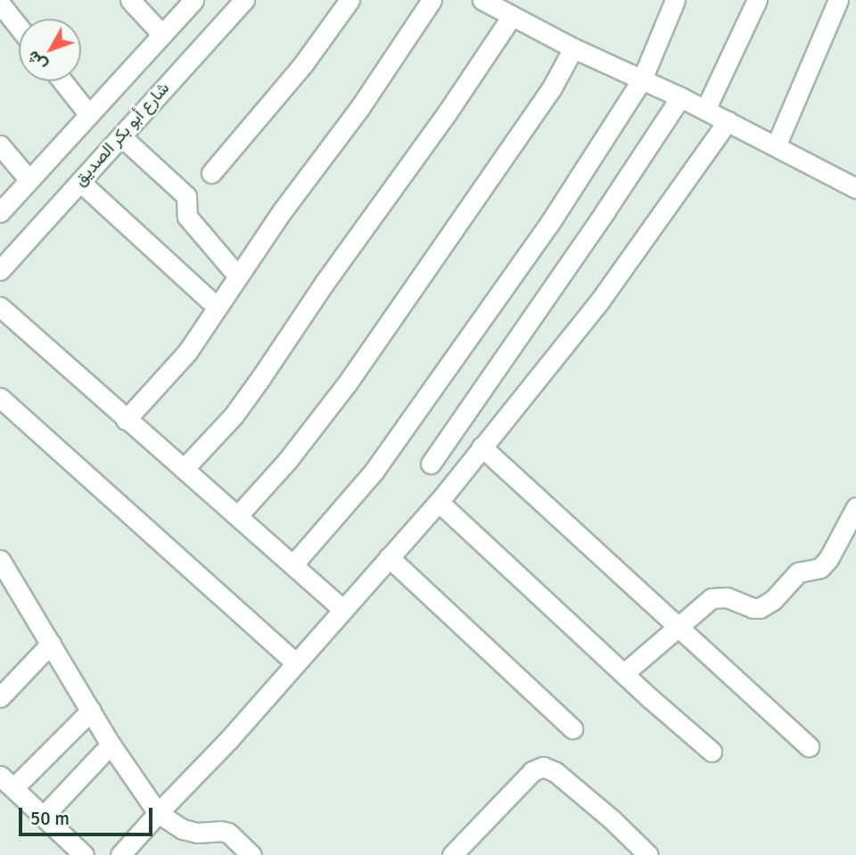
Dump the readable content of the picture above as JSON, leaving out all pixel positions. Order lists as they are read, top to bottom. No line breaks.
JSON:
{"streets":{"street":["شارع أبو بكر الصديق"]},"scale_bar":"50 m","north":"bottom left"}
